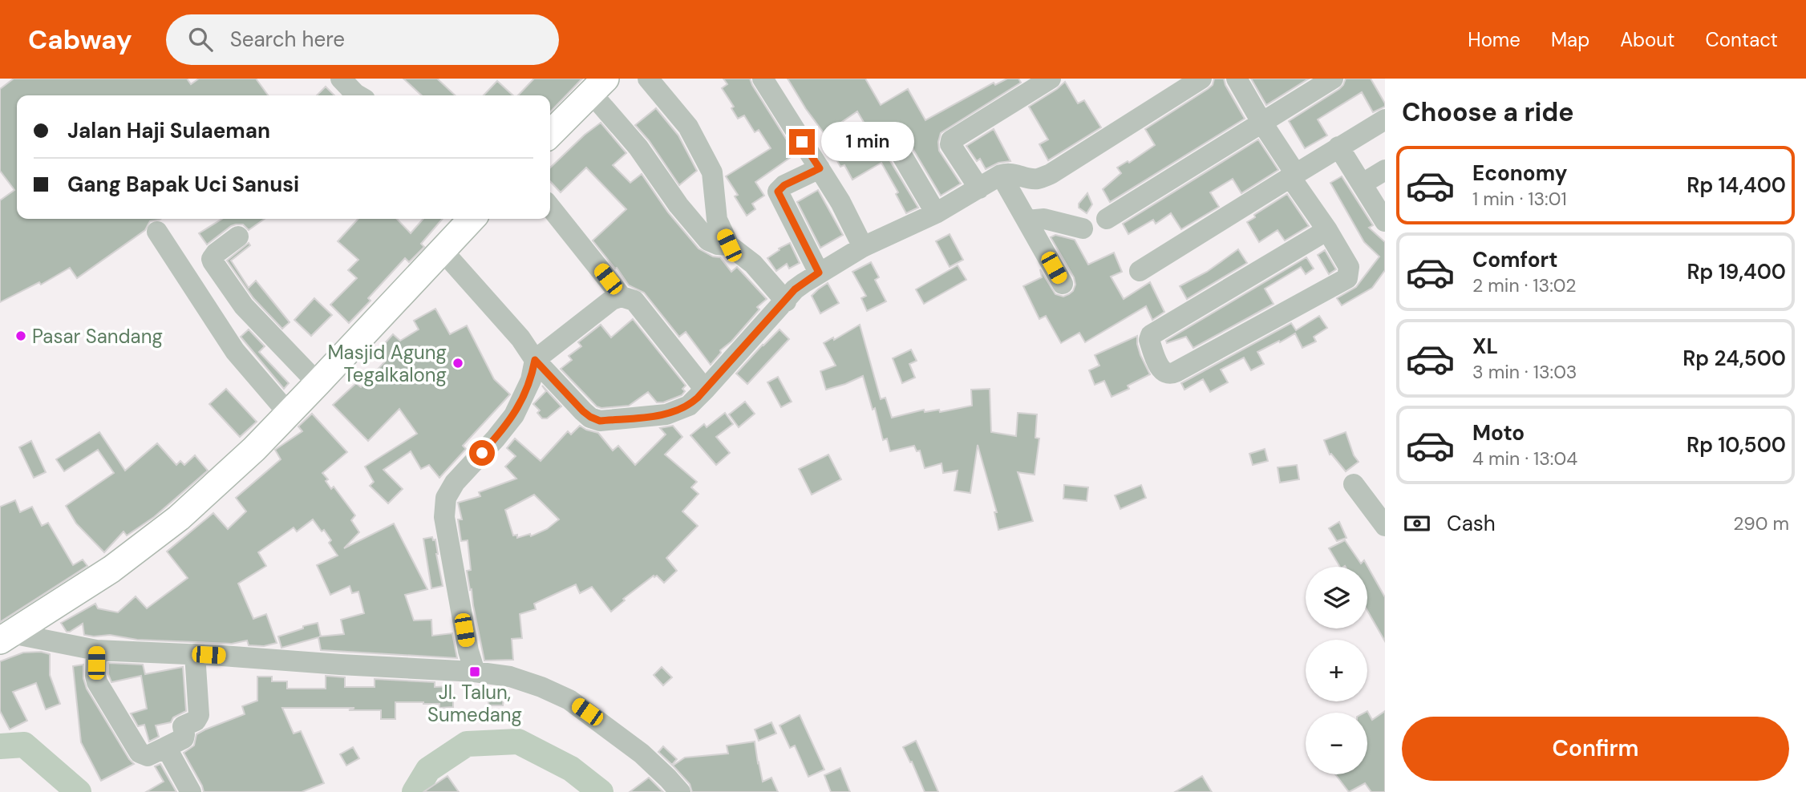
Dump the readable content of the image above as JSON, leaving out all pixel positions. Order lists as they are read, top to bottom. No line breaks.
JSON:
{"places":{"other":["Pasar Sandang","Masjid Agung Tegalkalong"],"transit":["Jl. Talun, Sumedang"]},"page":{"header":"Cabway","search":"Search here","nav":["Home","Map","About","Contact"],"heading":"Choose a ride","banner":["Jalan Haji Sulaeman","Gang Bapak Uci Sanusi"],"bubble":"1 min","list":[{"name":"Economy","note":"1 min · 13:01","value":"Rp 14,400"},{"name":"Comfort","note":"2 min · 13:02","value":"Rp 19,400"},{"name":"XL","note":"3 min · 13:03","value":"Rp 24,500"},{"name":"Moto","note":"4 min · 13:04","value":"Rp 10,500"}],"pay":["Cash","290 m"],"map_buttons":["+","−"],"buttons":"Confirm"}}
